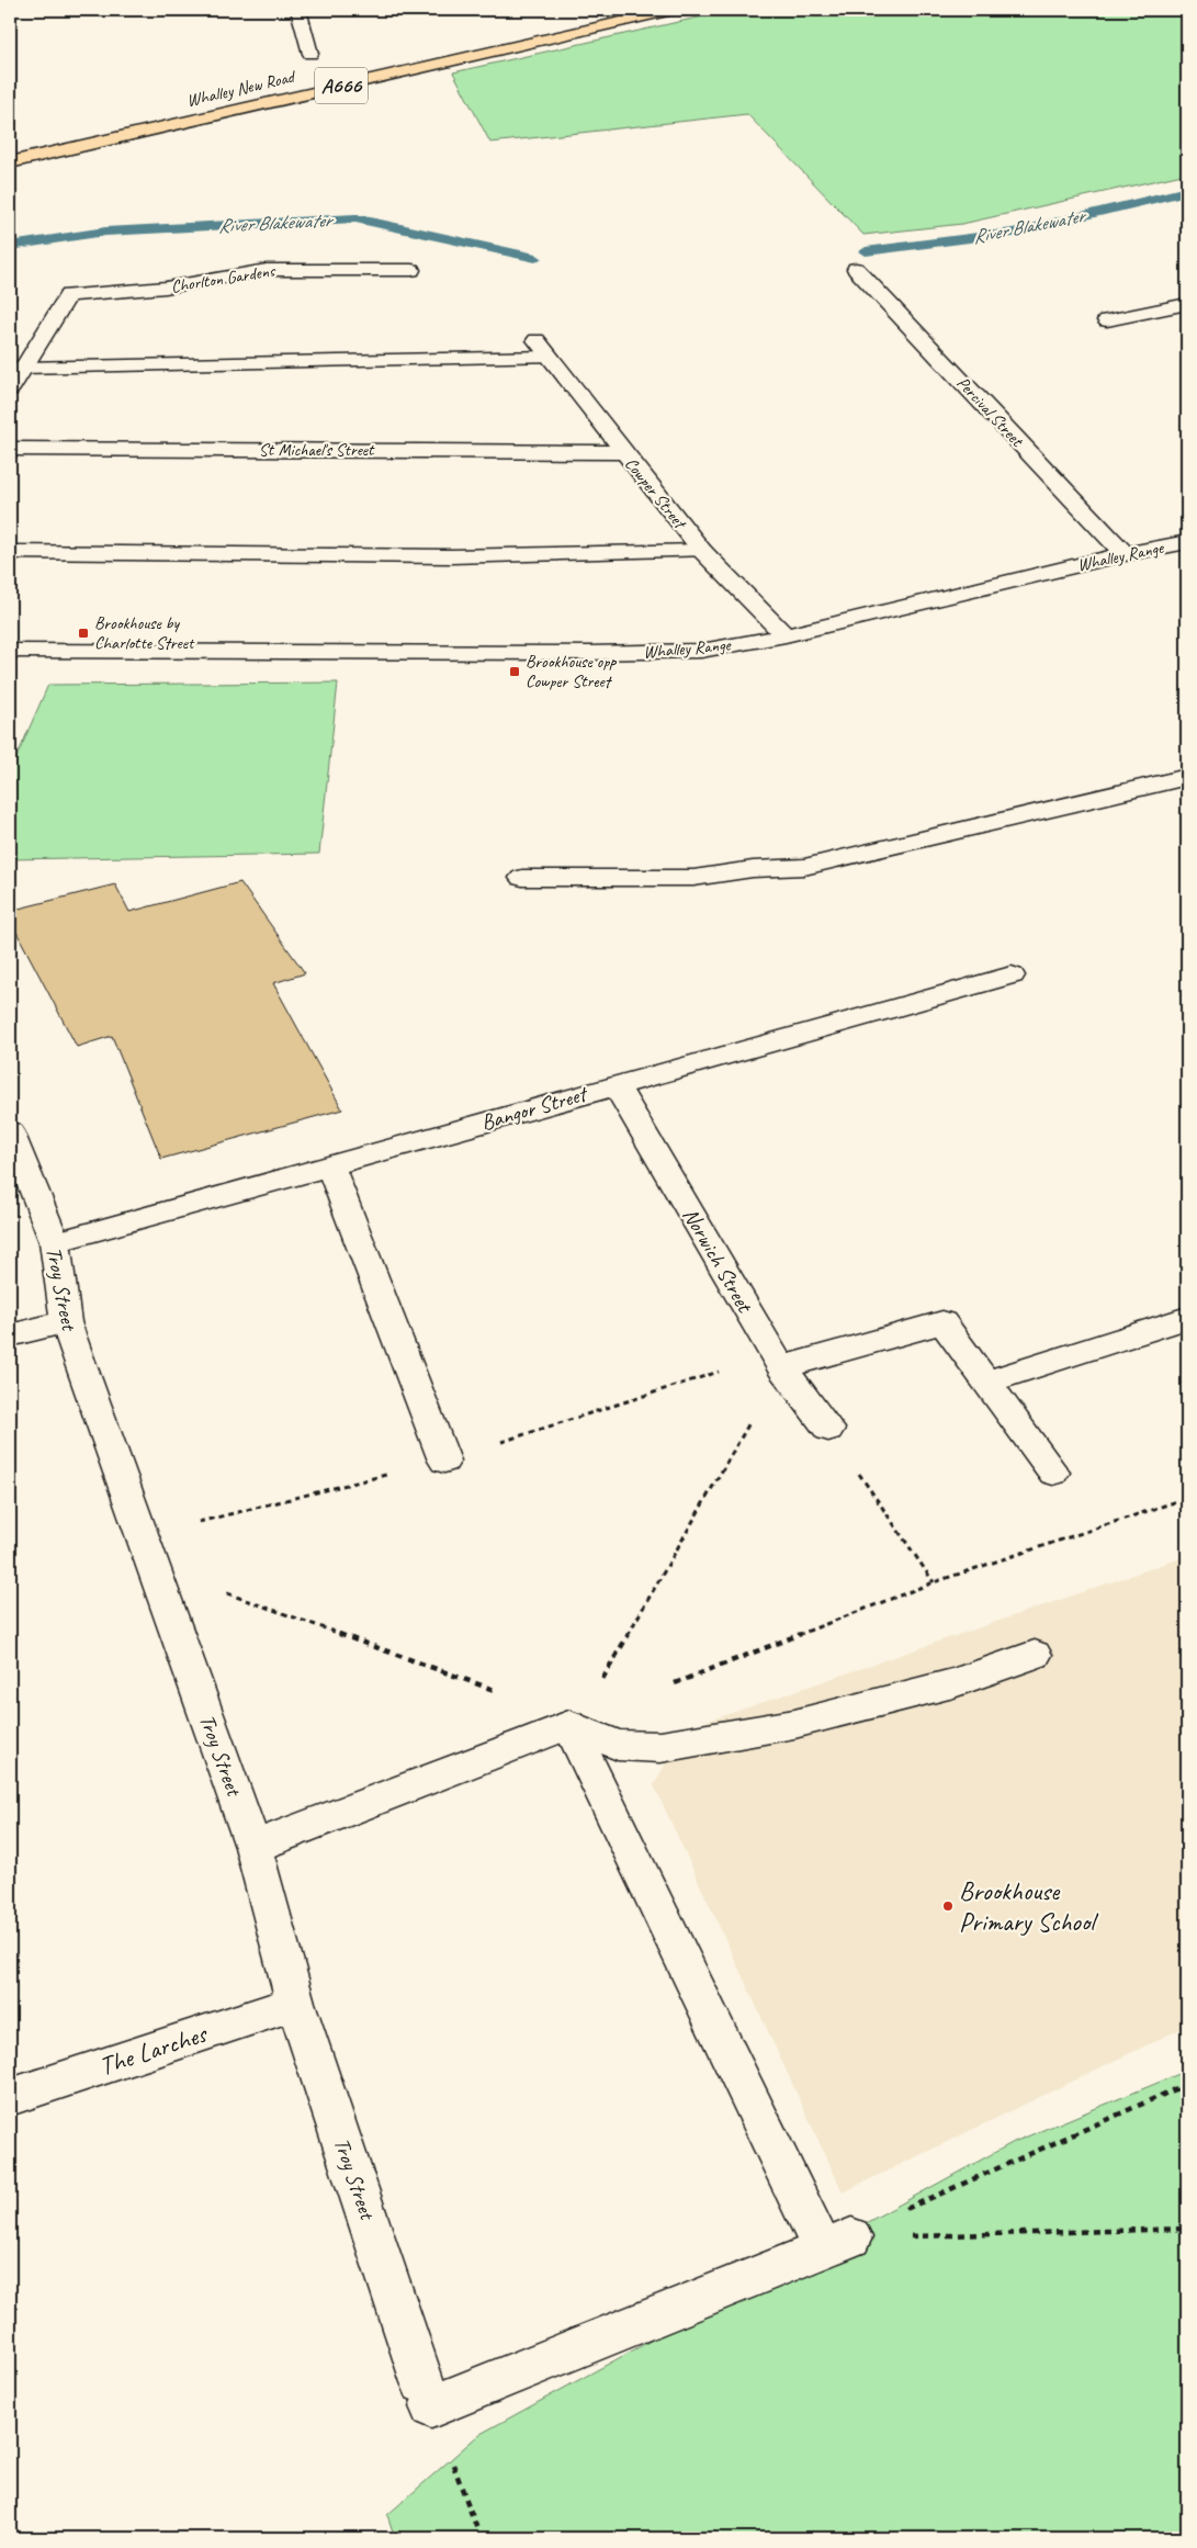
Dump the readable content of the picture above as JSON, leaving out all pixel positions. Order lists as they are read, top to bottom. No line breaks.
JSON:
{"streets":{"highway":["A666","Whalley New Road"],"street":["Chorlton Gardens","Percival Street","St Michael's Street","Cowper Street","Whalley Range","Bangor Street","Norwich Street","Troy Street","The Larches"]},"crossings":[["Chorlton Gardens","Cowper Street"],["Percival Street","Whalley Range"],["St Michael's Street","Cowper Street"],["Cowper Street","Whalley Range"],["Bangor Street","Norwich Street"],["Bangor Street","Troy Street"],["Troy Street","The Larches"]],"water":["River Blakewater"],"places":{"transit":["Brookhouse by Charlotte Street","Brookhouse opp Cowper Street"],"other":["Brookhouse Primary School"]}}
